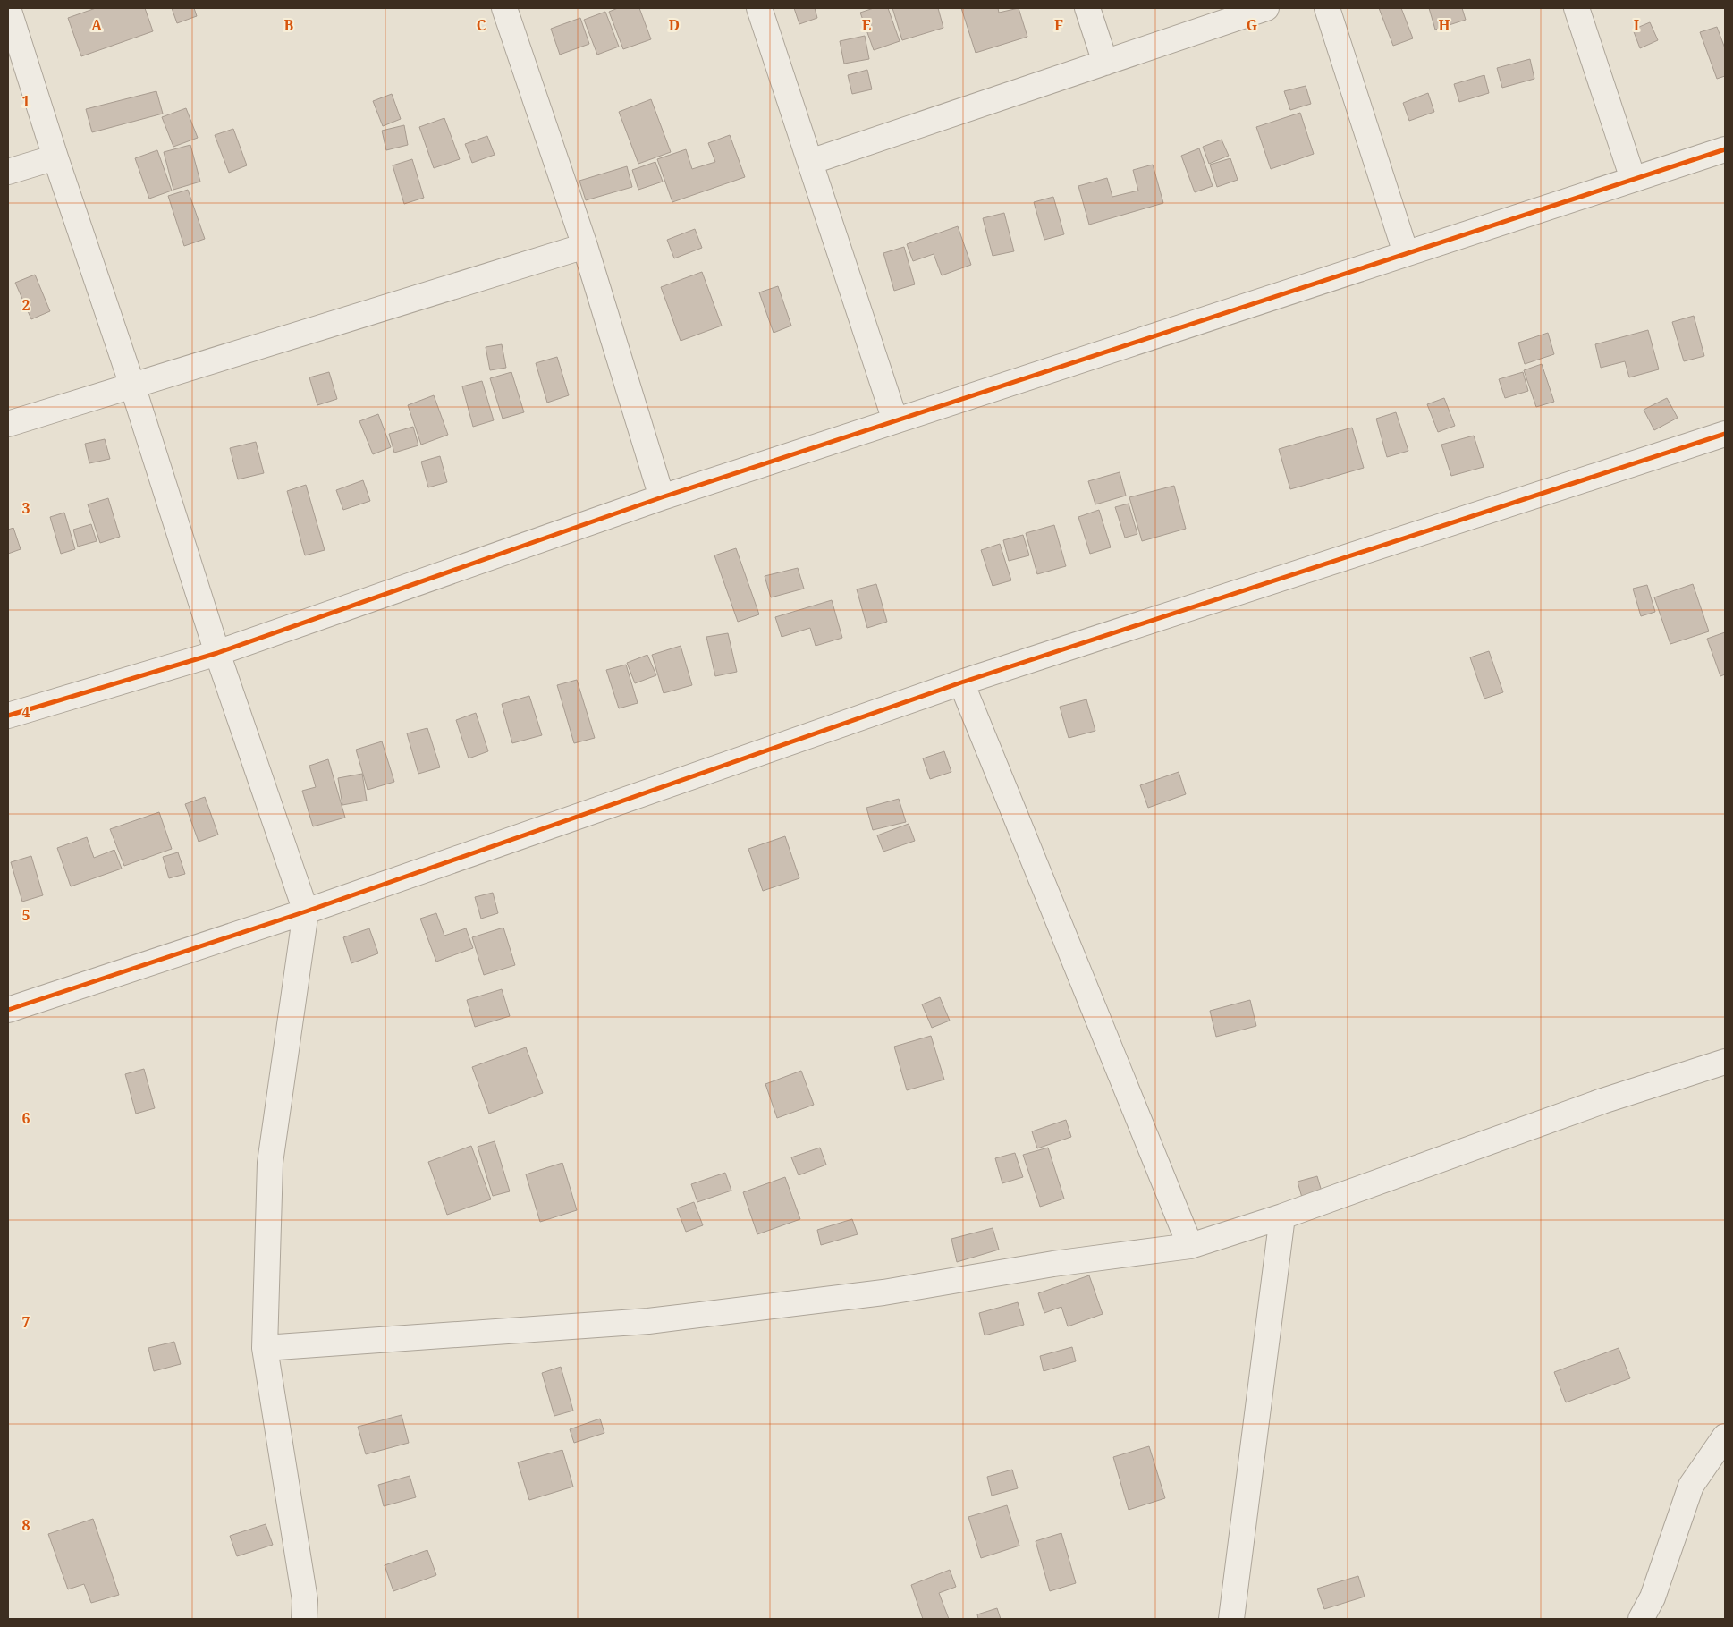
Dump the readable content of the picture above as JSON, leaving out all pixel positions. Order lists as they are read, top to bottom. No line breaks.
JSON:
{"grid":{"columns":["A","B","C","D","E","F","G","H","I"],"rows":["1","2","3","4","5","6","7","8"]}}
